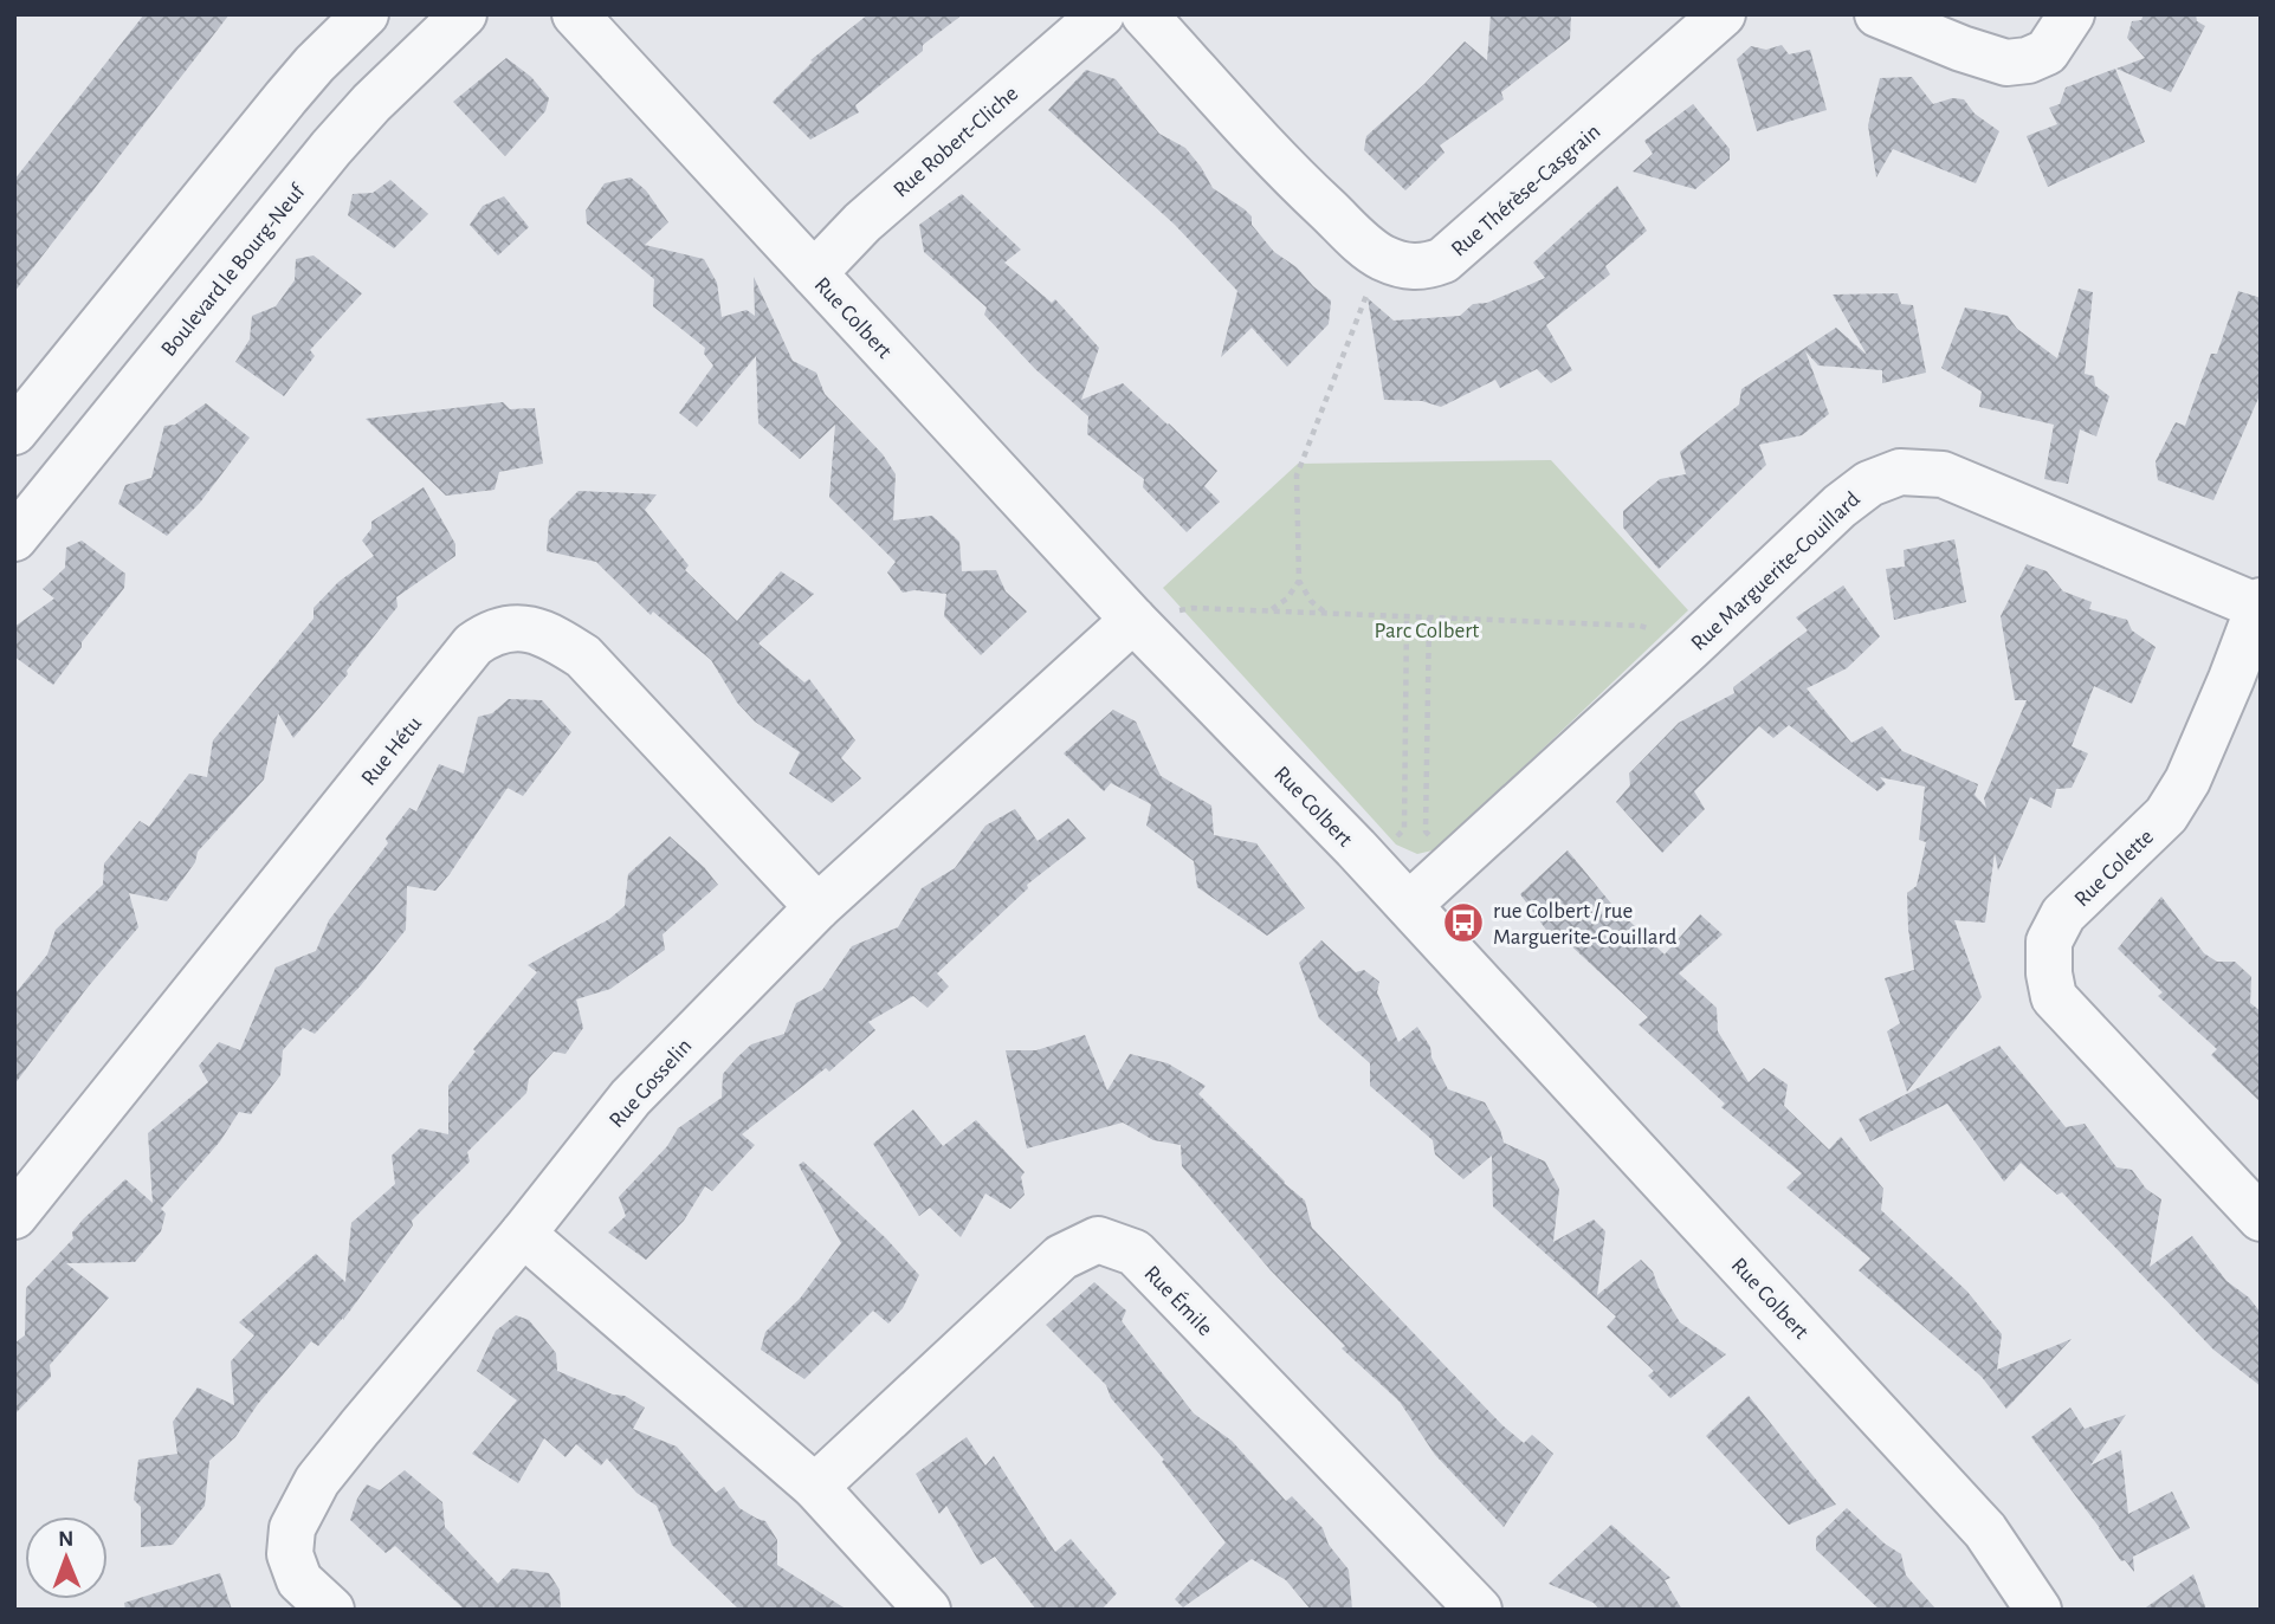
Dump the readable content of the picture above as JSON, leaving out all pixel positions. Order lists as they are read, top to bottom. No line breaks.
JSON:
{"streets":{"street":["Rue Robert-Cliche","Rue Thérèse-Casgrain","Boulevard le Bourg-Neuf","Rue Colbert","Rue Marguerite-Couillard","Rue Hétu","Rue Colette","Rue Gosselin","Rue Émile"]},"crossings":[["Rue Robert-Cliche","Rue Colbert"],["Rue Colbert","Rue Marguerite-Couillard"],["Rue Colbert","Rue Gosselin"],["Rue Marguerite-Couillard","Rue Colette"],["Rue Hétu","Rue Gosselin"]],"parks":["Parc Colbert"],"places":{"bus stop":["rue Colbert / rue Marguerite-Couillard"]},"north":"top"}
